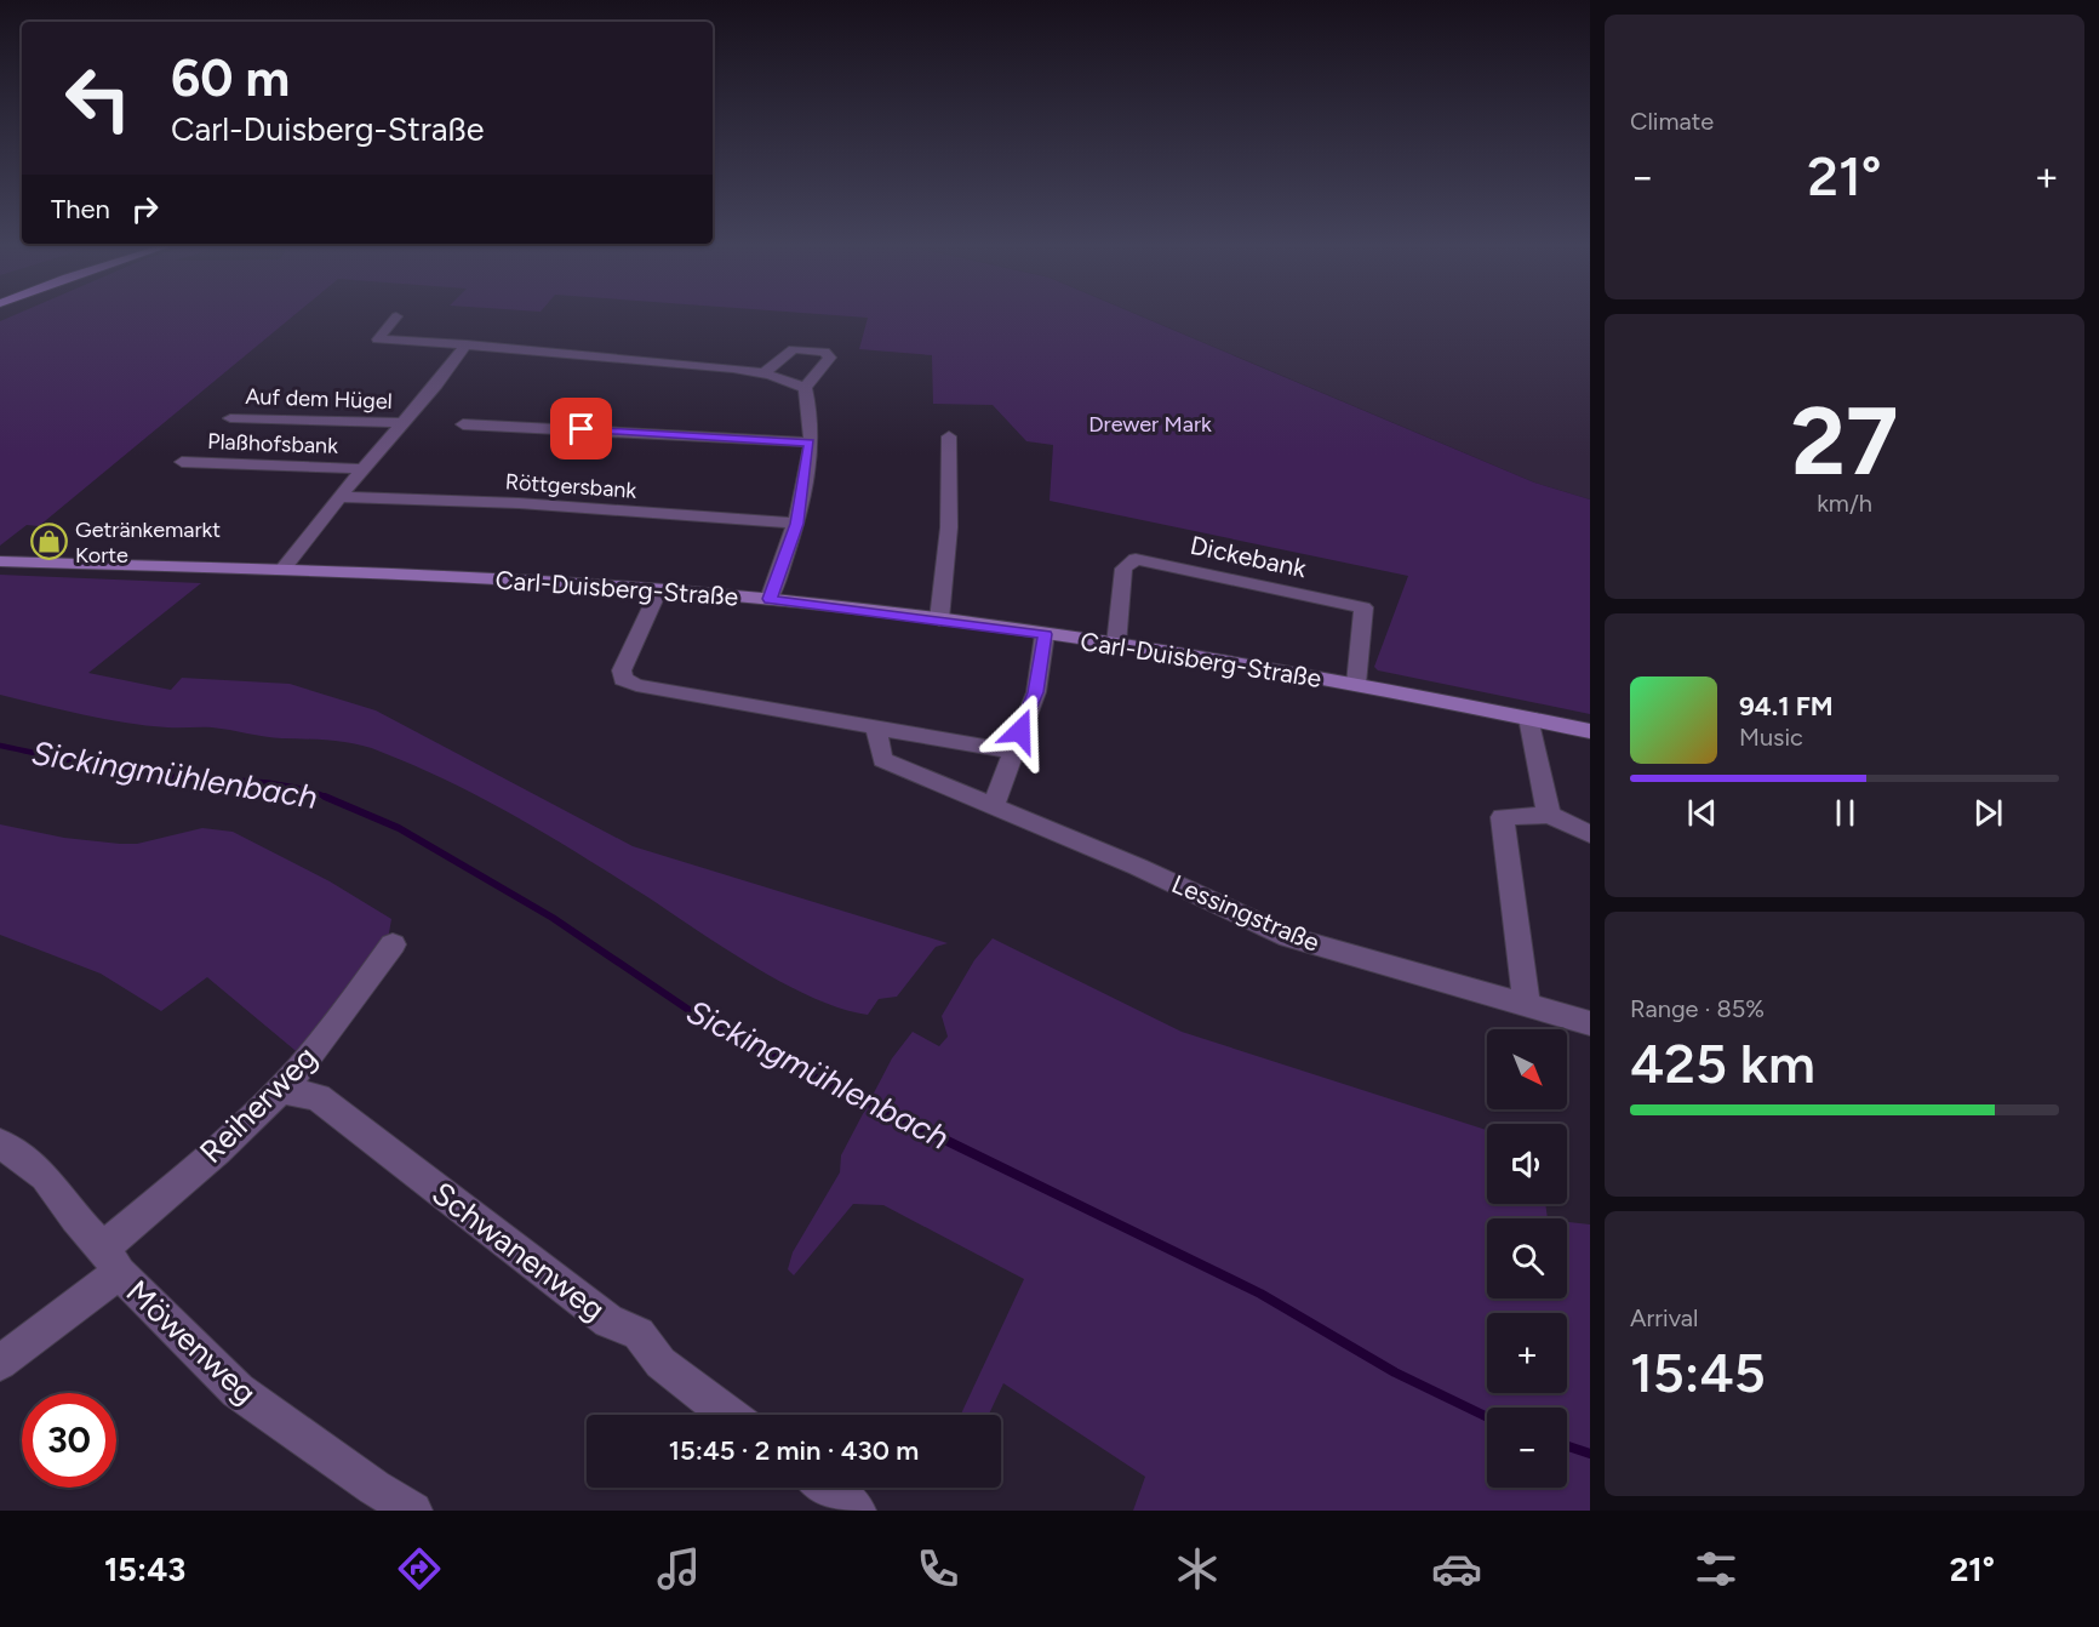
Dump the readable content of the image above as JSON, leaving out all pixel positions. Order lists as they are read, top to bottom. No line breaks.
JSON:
{"streets":{"main road":["Carl-Duisberg-Straße"],"street":["Auf dem Hügel","Plaßhofsbank","Röttgersbank","Dickebank","Lessingstraße","Reiherweg","Schwanenweg","Möwenweg"]},"crossings":[["Dickebank","Carl-Duisberg-Straße"],["Reiherweg","Schwanenweg"],["Reiherweg","Möwenweg"]],"water":["Sickingmühlenbach"],"parks":["Drewer Mark"],"places":{"shop":["Getränkemarkt Korte"]},"north":"bottom right","page":{"tile":["Climate",["27","km/h"],["Range · 85%","425 km"],["Arrival","15:45"]],"turn":["60 m","Carl-Duisberg-Straße"],"heat":["−","21°","+"],"then":"Then","song":["94.1 FM","Music"],"map_buttons":["+","−"],"limit":"30","trip":"15:45 · 2 min · 430 m","tabs":["15:43","21°"]}}
